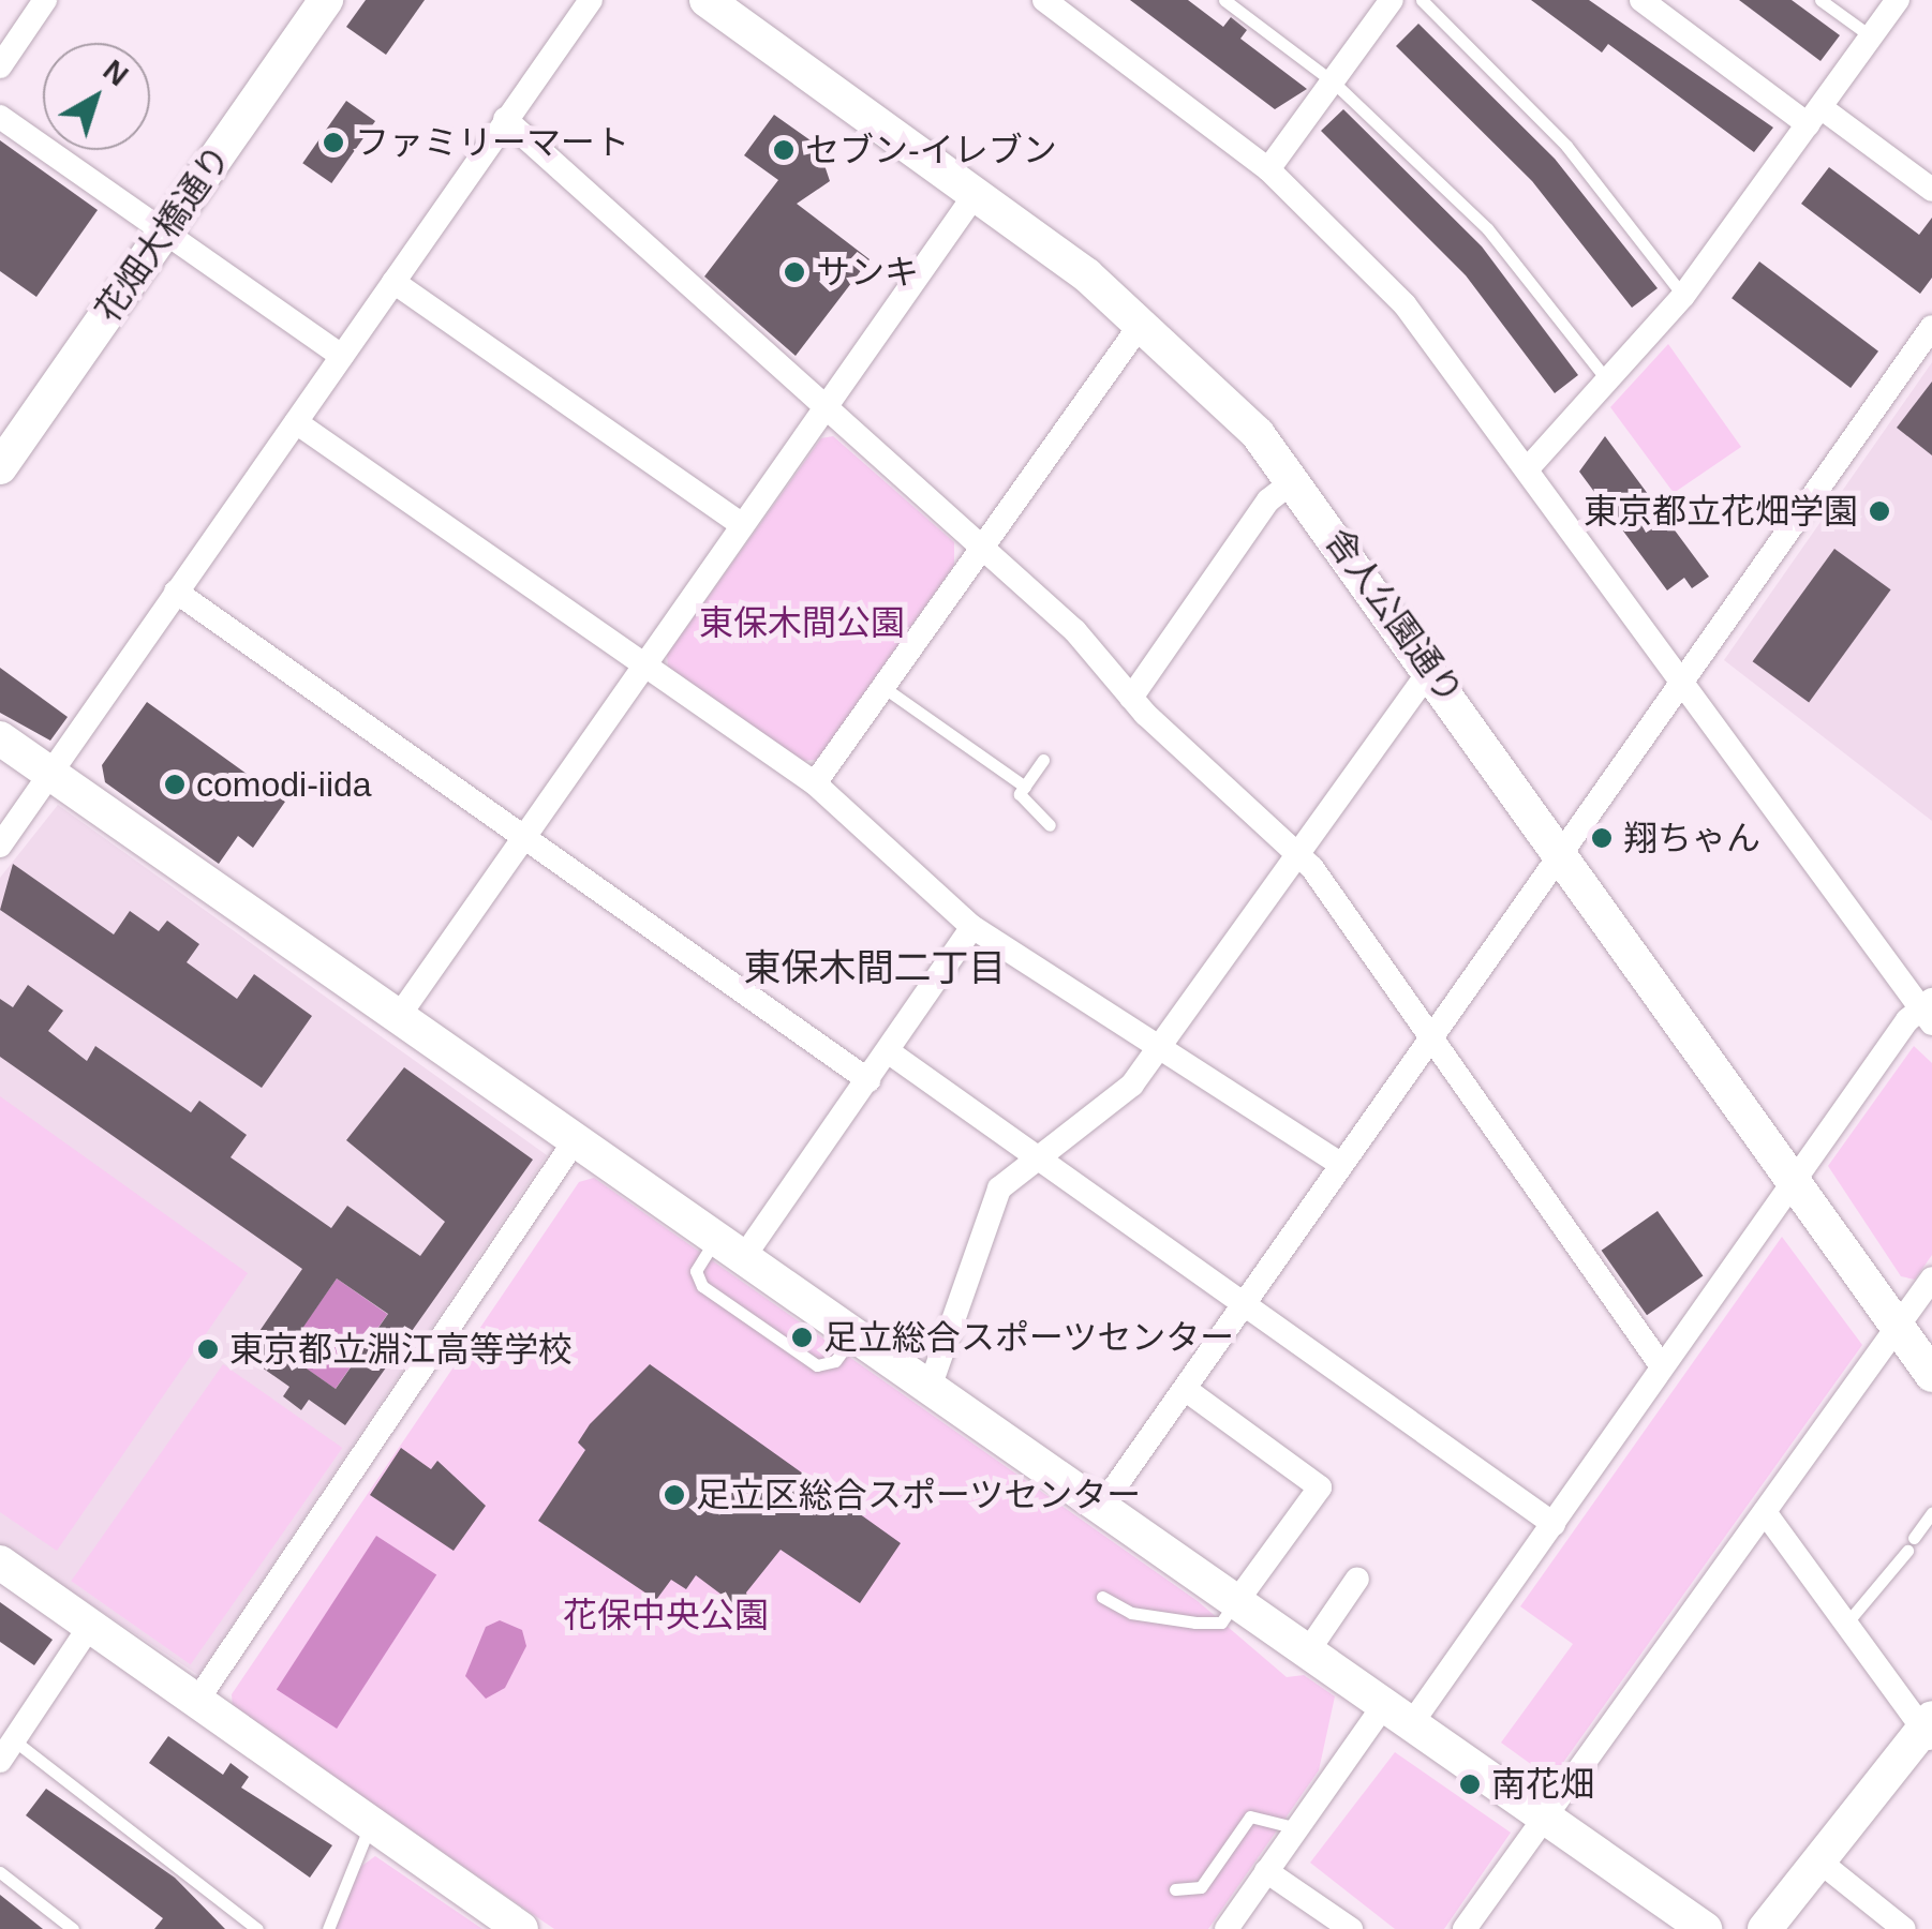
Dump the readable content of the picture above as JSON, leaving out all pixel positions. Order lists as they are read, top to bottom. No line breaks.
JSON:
{"streets":{"street":["花畑大橋通り","舎人公園通り"]},"districts":["東保木間二丁目"],"parks":["東保木間公園","花保中央公園"],"places":["ファミリーマート","セブン-イレブン","サンキ","東京都立花畑学園","comodi-iida","翔ちゃん","足立総合スポーツセンター","東京都立淵江高等学校","足立区総合スポーツセンター","南花畑"],"north":"top right"}
